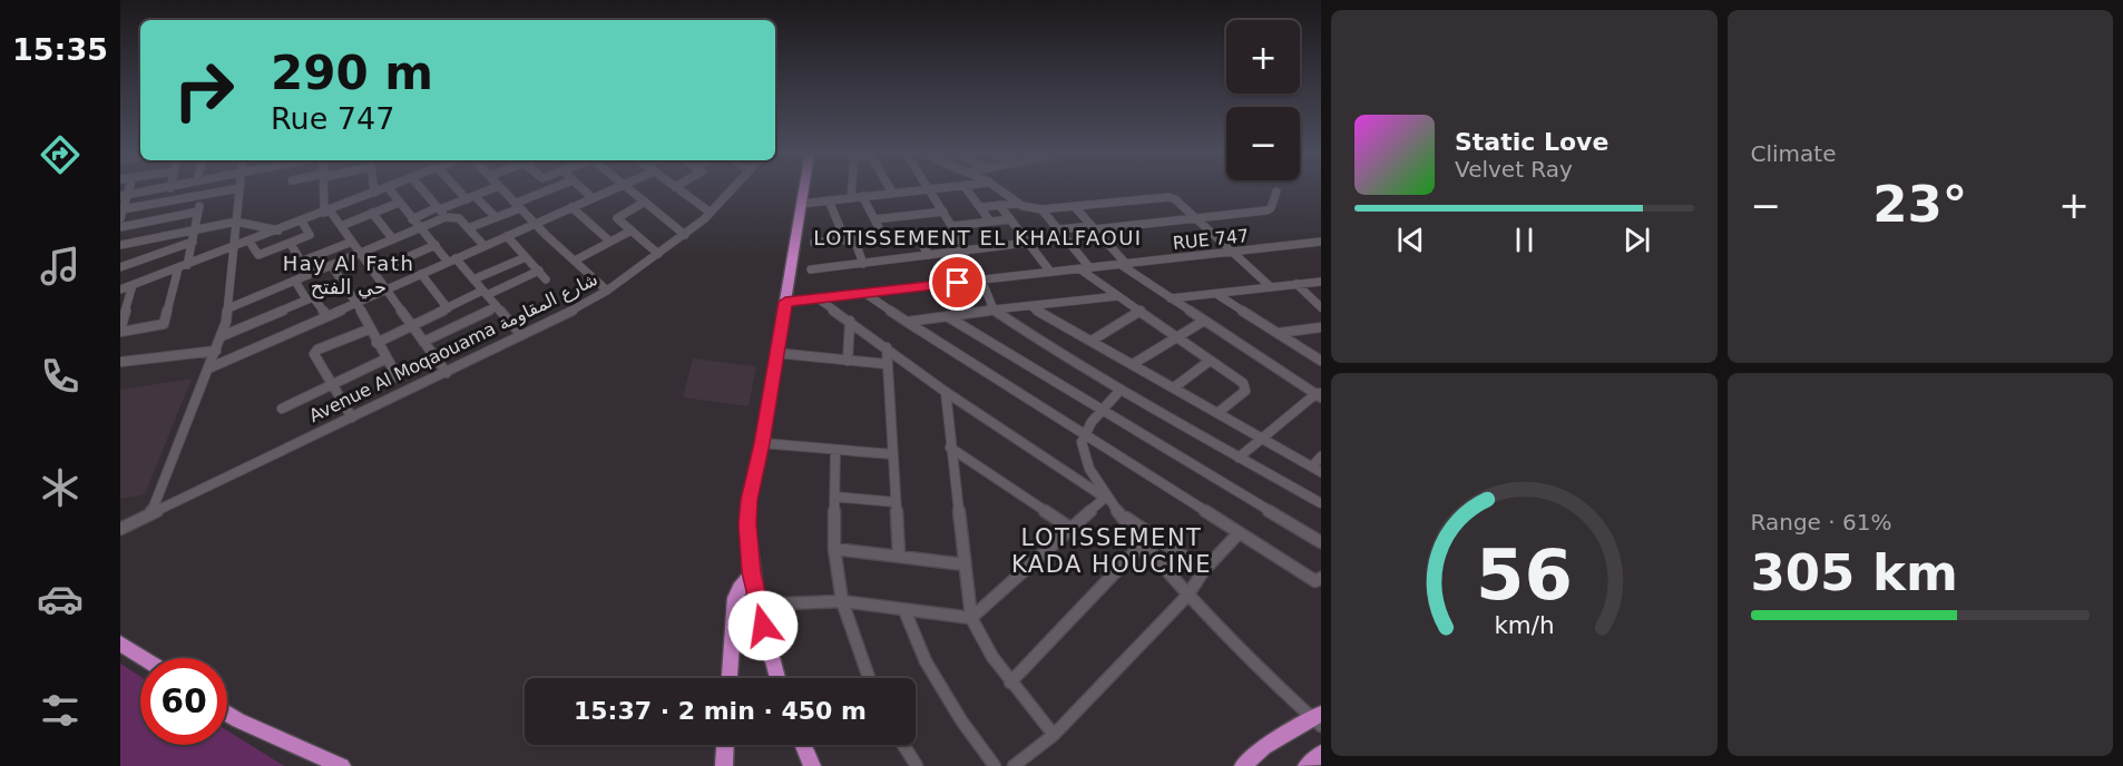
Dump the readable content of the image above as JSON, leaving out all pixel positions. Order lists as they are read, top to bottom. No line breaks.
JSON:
{"streets":{"street":["RUE 747","Avenue Al Moqaouama شارع المقاومة"]},"districts":["LOTISSEMENT EL KHALFAOUI","Hay Al Fath حي الفتح","LOTISSEMENT KADA HOUCINE"],"page":{"tabs":"15:35","tile":["Climate",["Range · 61%","305 km"]],"map_buttons":["+","−"],"turn":["290 m","Rue 747"],"song":["Static Love","Velvet Ray"],"heat":["−","23°","+"],"limit":"60","trip":"15:37 · 2 min · 450 m","gauge":["56","km/h"]}}
